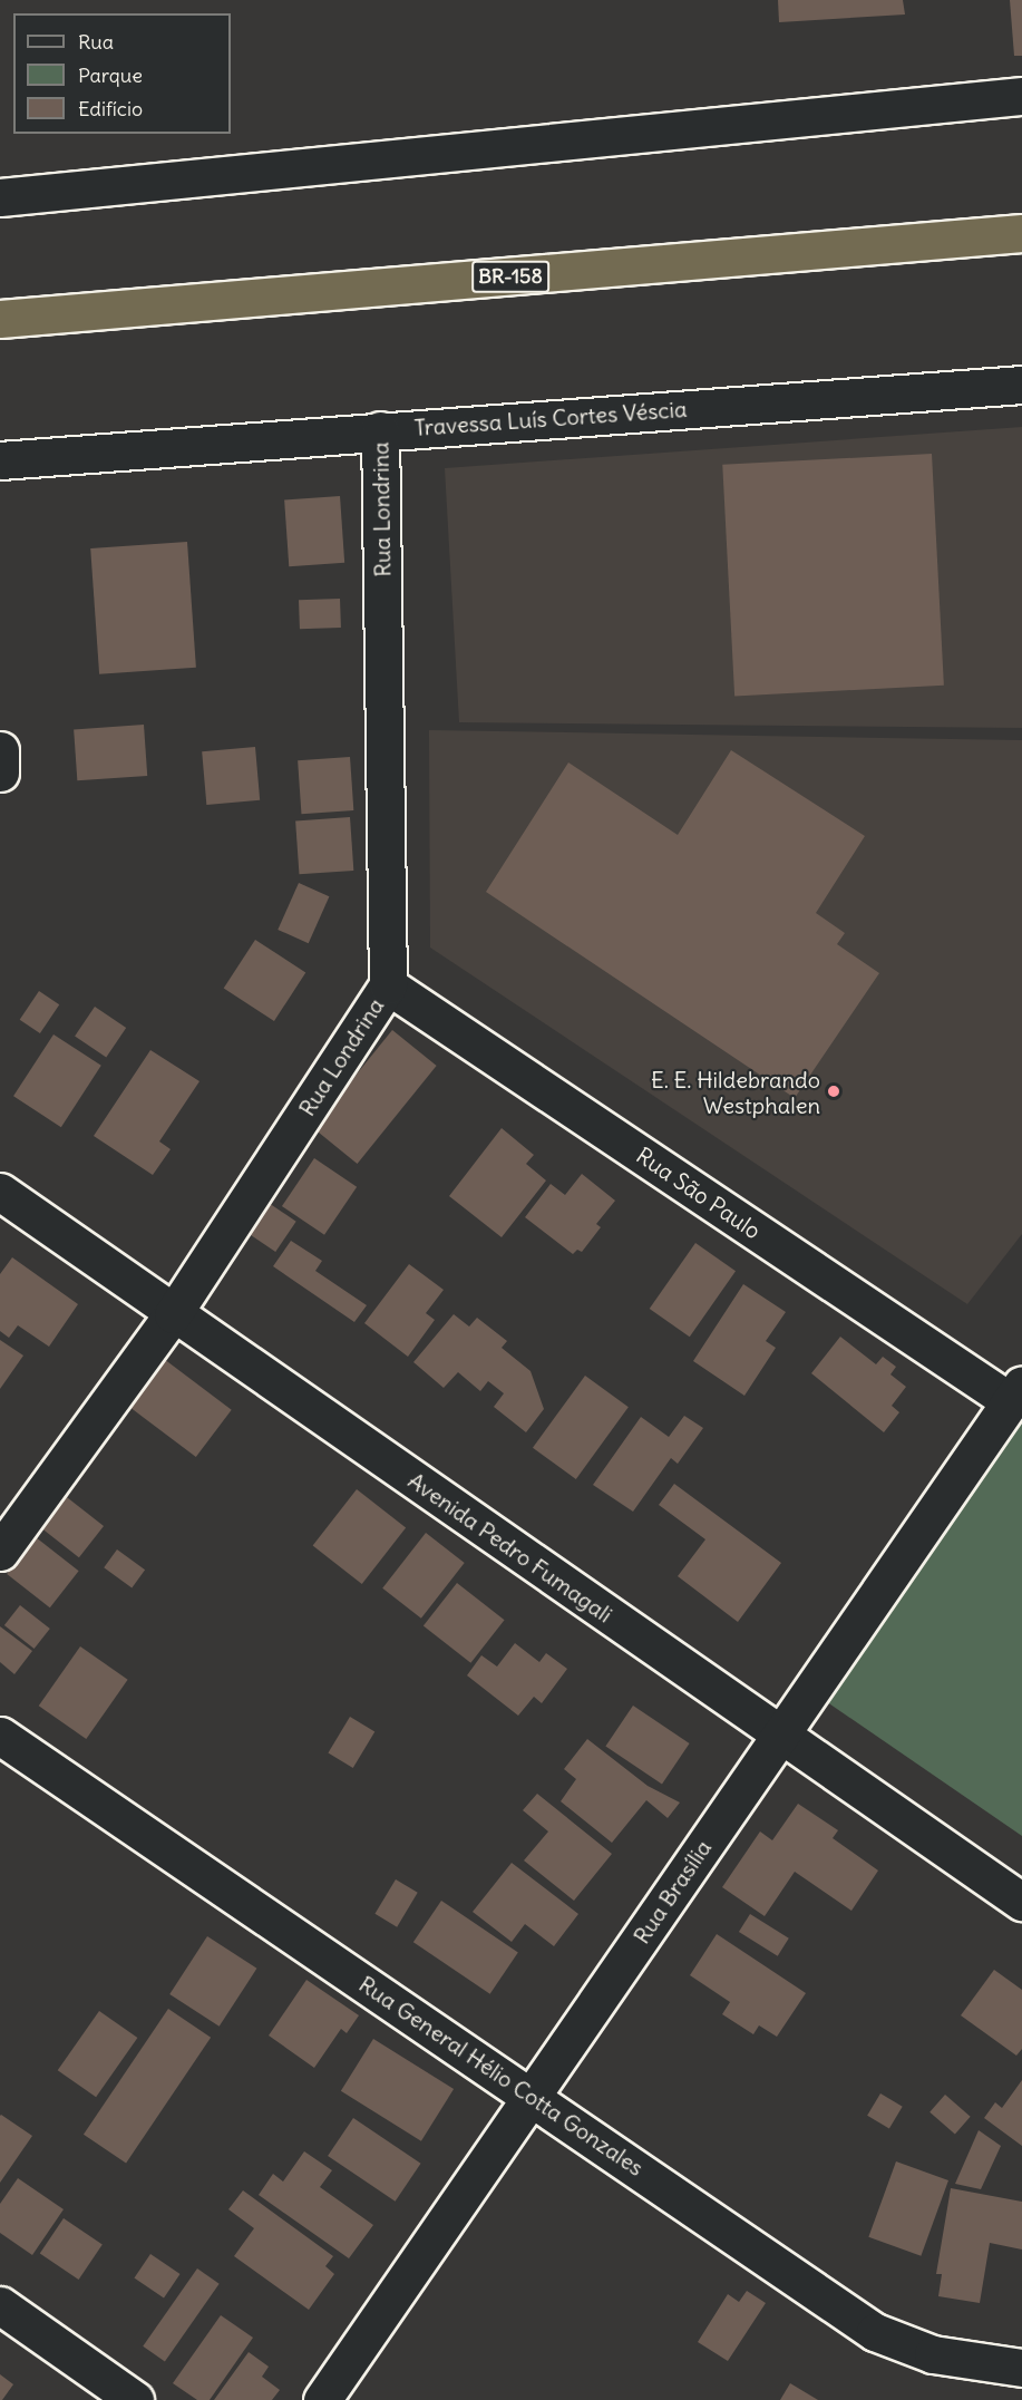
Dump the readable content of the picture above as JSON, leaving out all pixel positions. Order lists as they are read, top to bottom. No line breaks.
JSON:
{"streets":{"highway":["BR-158"],"street":["Travessa Luís Cortes Véscia","Rua Londrina","Rua São Paulo","Avenida Pedro Fumagali","Rua Brasília","Rua General Hélio Cotta Gonzales"]},"crossings":[["Travessa Luís Cortes Véscia","Rua Londrina"],["Rua Londrina","Rua São Paulo"],["Rua Londrina","Avenida Pedro Fumagali"],["Rua São Paulo","Rua Brasília"],["Avenida Pedro Fumagali","Rua Brasília"],["Rua Brasília","Rua General Hélio Cotta Gonzales"]],"places":["E. E. Hildebrando Westphalen"],"legend":["Rua","Parque","Edifício"]}
